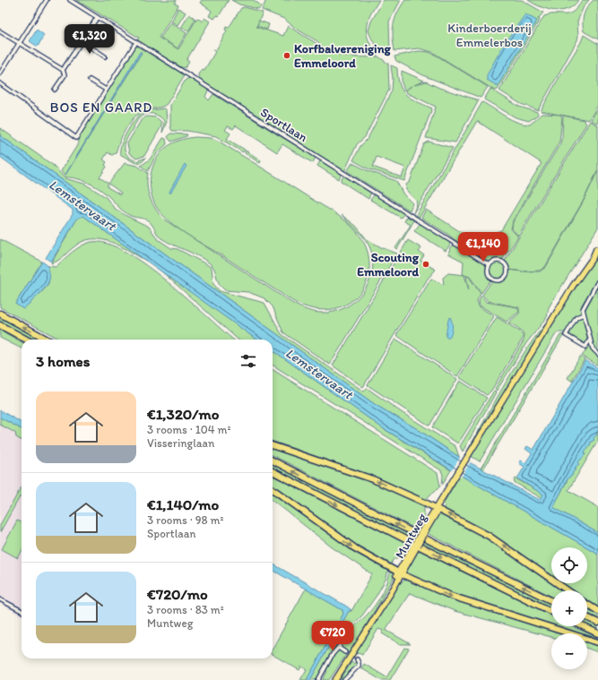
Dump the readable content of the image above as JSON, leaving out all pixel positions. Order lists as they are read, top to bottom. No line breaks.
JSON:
{"streets":{"main road":["Muntweg"],"street":["Sportlaan"]},"districts":["BOS EN GAARD"],"water":["Lemstervaart"],"parks":["Kinderboerderij Emmelerbos"],"places":["Korfbalvereniging Emmeloord","Scouting Emmeloord"],"page":{"price":["€1,320","€1,140","€720"],"heading":"3 homes","list":[{"name":"€1,320/mo","note":"3 rooms · 104 m² · Visseringlaan"},{"name":"€1,140/mo","note":"3 rooms · 98 m² · Sportlaan"},{"name":"€720/mo","note":"3 rooms · 83 m² · Muntweg"}],"map_buttons":["+","−"]}}
